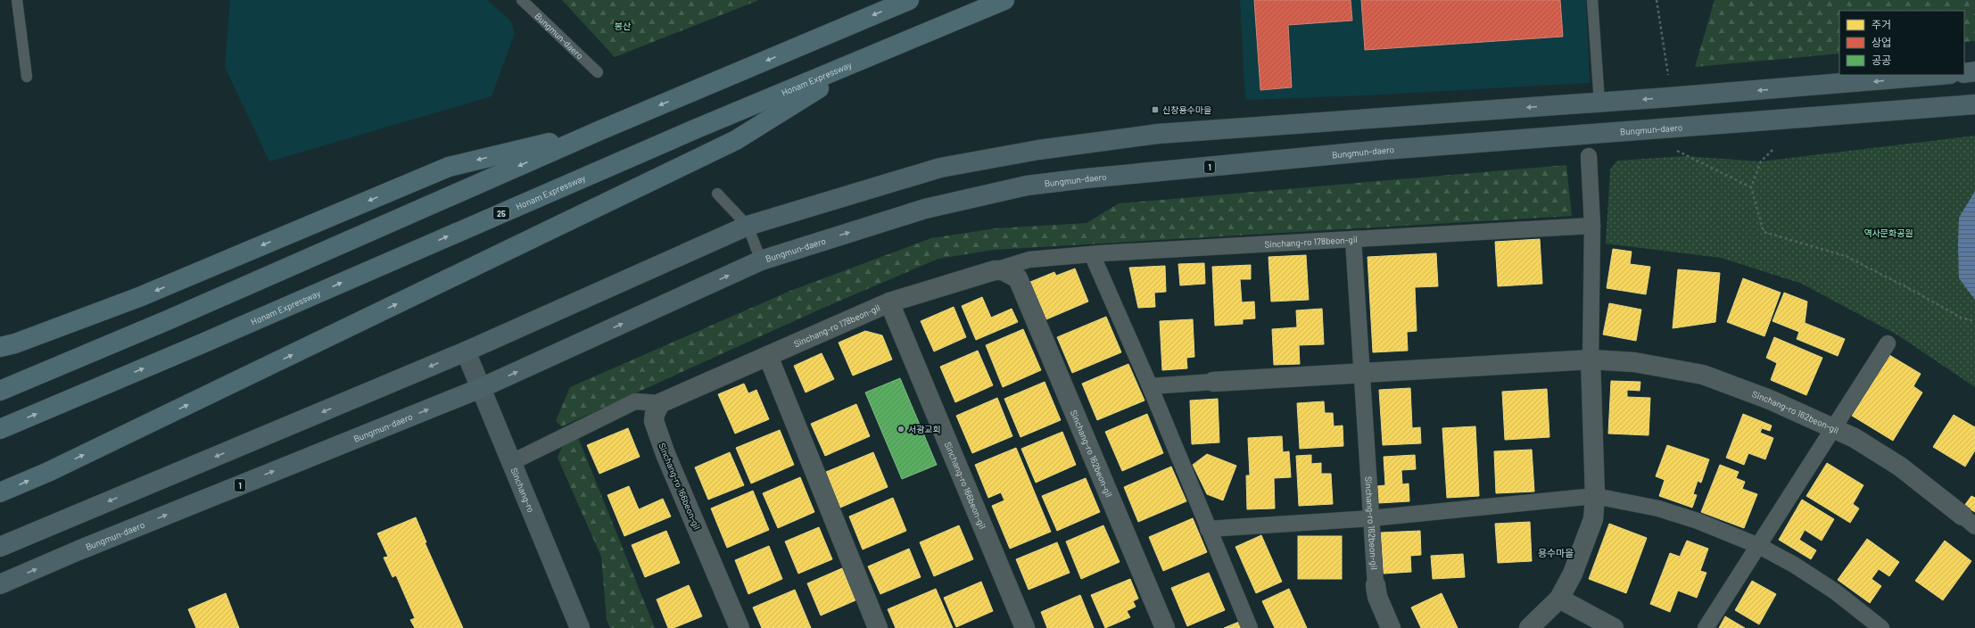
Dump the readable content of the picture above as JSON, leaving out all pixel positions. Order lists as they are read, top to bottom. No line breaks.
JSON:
{"streets":{"highway":["Honam Expressway","25"],"main road":["Bungmun-daero","1","Sinchang-ro"],"street":["Sinchang-ro 178beon-gil","Sinchang-ro 162beon-gil","Sinchang-ro 166beon-gil"]},"crossings":[["Bungmun-daero","Sinchang-ro"],["Sinchang-ro 178beon-gil","Sinchang-ro 162beon-gil"],["Sinchang-ro 178beon-gil","Sinchang-ro 166beon-gil"]],"one_way":["Bungmun-daero"],"districts":["용수마을"],"parks":["봉산","역사문화공원"],"places":{"transit":["신창용수마을"],"other":["서광교회"]},"legend":["주거","상업","공공"]}
